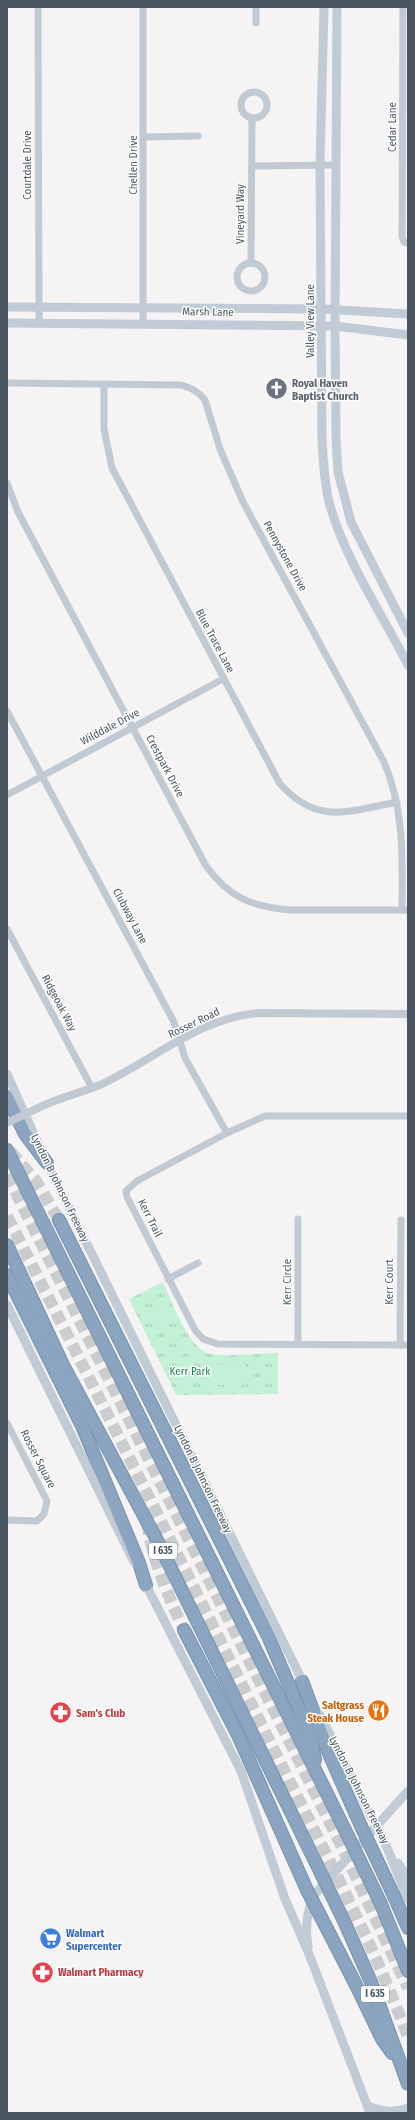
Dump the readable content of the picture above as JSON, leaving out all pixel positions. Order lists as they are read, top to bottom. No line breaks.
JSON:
{"streets":{"highway":["I 635"],"main road":["Marsh Lane","Valley View Lane","Lyndon B Johnson Freeway"],"street":["Cedar Lane","Courtdale Drive","Chellen Drive","Vineyard Way","Pennystone Drive","Blue Trace Lane","Wilddale Drive","Crestpark Drive","Clubway Lane","Ridgeoak Way","Rosser Road","Kerr Trail","Kerr Circle","Kerr Court","Rosser Square"]},"crossings":[["Courtdale Drive","Marsh Lane"],["Chellen Drive","Marsh Lane"],["Marsh Lane","Valley View Lane"],["Pennystone Drive","Blue Trace Lane"],["Pennystone Drive","Crestpark Drive"],["Blue Trace Lane","Wilddale Drive"],["Wilddale Drive","Crestpark Drive"],["Wilddale Drive","Clubway Lane"],["Clubway Lane","Rosser Road"],["Clubway Lane","Kerr Trail"],["Ridgeoak Way","Rosser Road"],["Kerr Trail","Kerr Circle"],["Kerr Trail","Kerr Court"]],"parks":["Kerr Park"],"places":{"church":["Royal Haven Baptist Church"],"restaurant":["Saltgrass Steak House"],"pharmacy":["Sam's Club","Walmart Pharmacy"],"supermarket":["Walmart Supercenter"]}}
